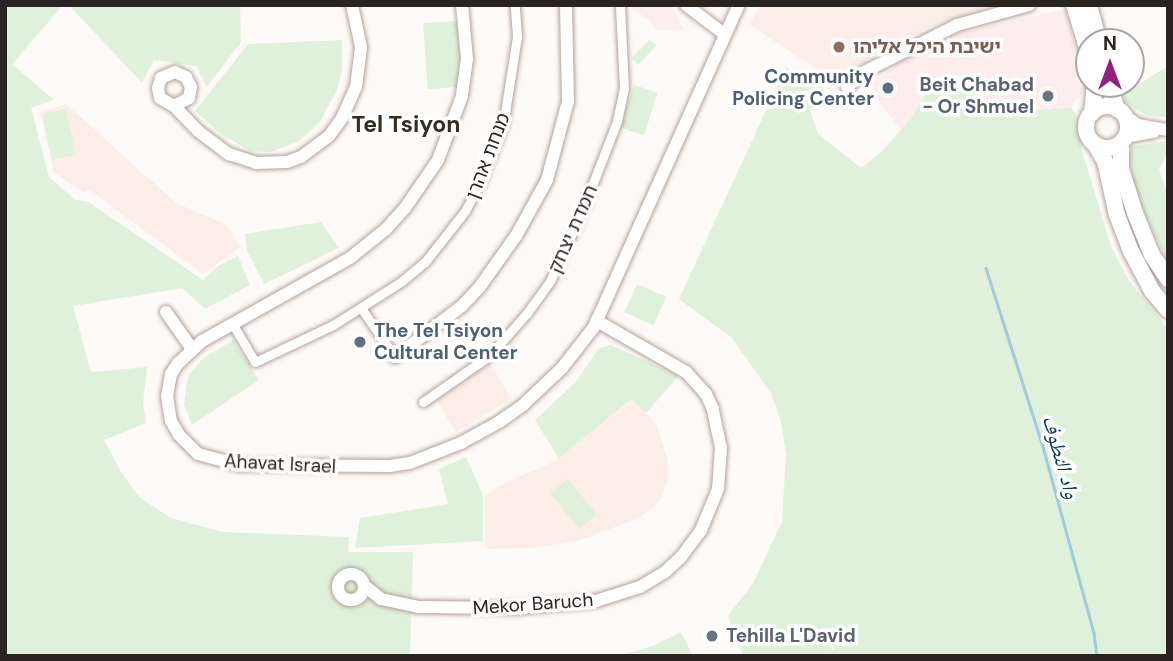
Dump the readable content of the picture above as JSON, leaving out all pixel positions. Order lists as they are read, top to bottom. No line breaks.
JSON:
{"streets":{"street":["מנחת אהרן","חמדת יצחק","Ahavat Israel","Mekor Baruch"]},"crossings":[["מנחת אהרן","Ahavat Israel"],["Ahavat Israel","Mekor Baruch"]],"districts":["Tel Tsiyon"],"water":["واد النطوف"],"places":["ישיבת היכל אליהו","Community Policing Center","Beit Chabad - Or Shmuel","The Tel Tsiyon Cultural Center","Tehilla L'David"],"north":"top"}
